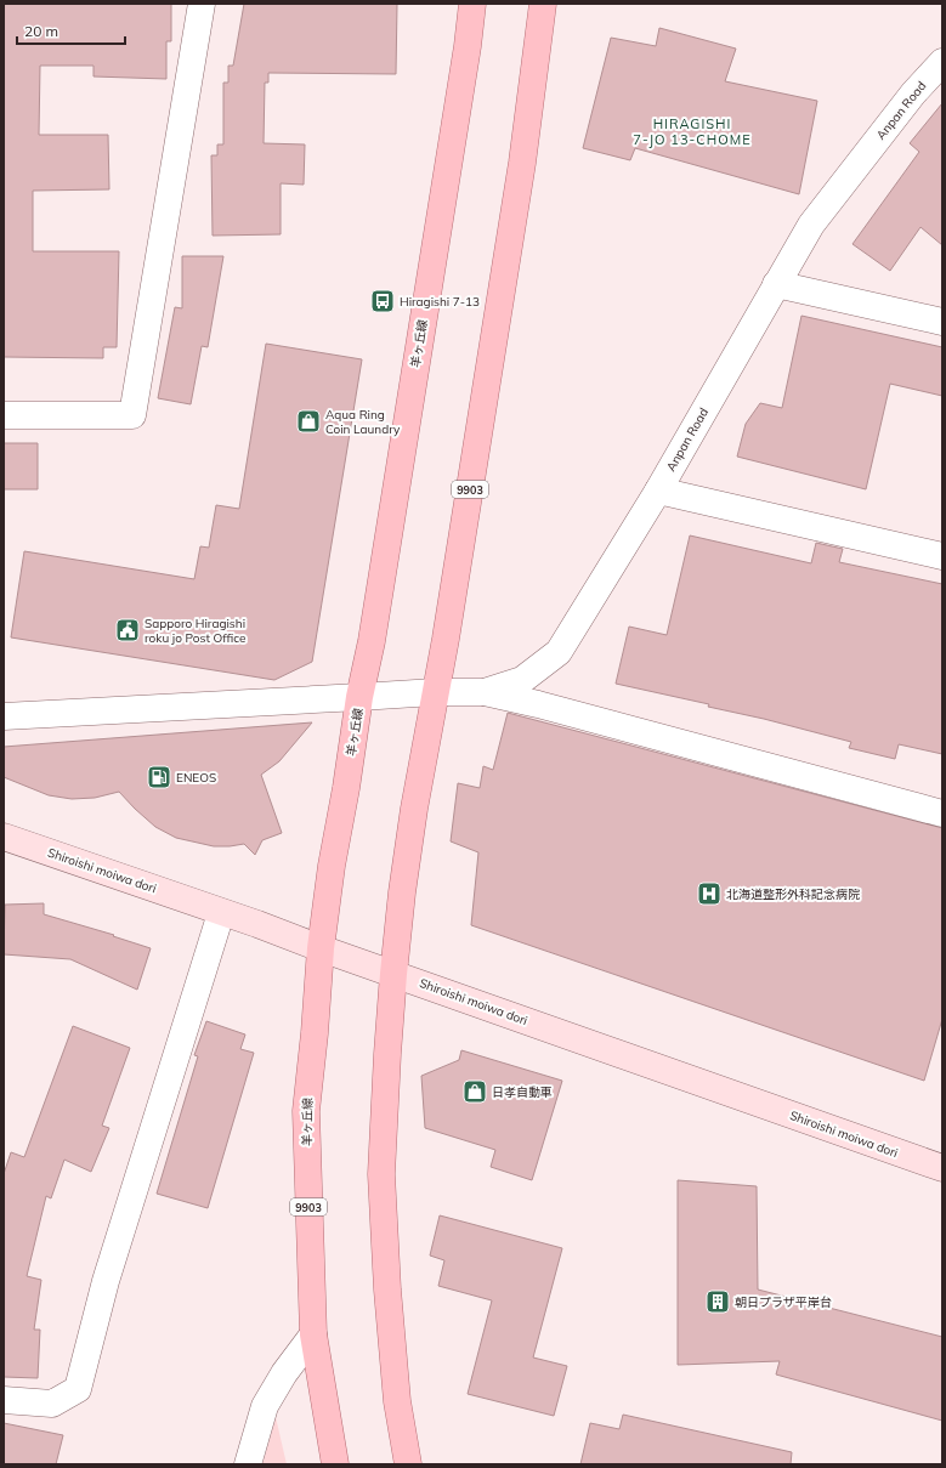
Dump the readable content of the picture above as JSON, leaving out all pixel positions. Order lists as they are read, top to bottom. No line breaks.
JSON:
{"streets":{"main road":["羊ヶ丘線","9903","Shiroishi moiwa dori"],"street":["Anpan Road"]},"crossings":[["Anpan Road","羊ヶ丘線"],["Anpan Road","9903"],["羊ヶ丘線","Shiroishi moiwa dori"],["9903","Shiroishi moiwa dori"]],"districts":["HIRAGISHI 7-JO 13-CHOME"],"places":{"bus stop":["Hiragishi 7-13"],"shop":["Aqua Ring Coin Laundry","日孝自動車"],"public building":["Sapporo Hiragishi roku jo Post Office"],"fuel station":["ENEOS"],"hospital":["北海道整形外科記念病院"],"building":["朝日プラザ平岸台"]},"scale_bar":"20 m"}
